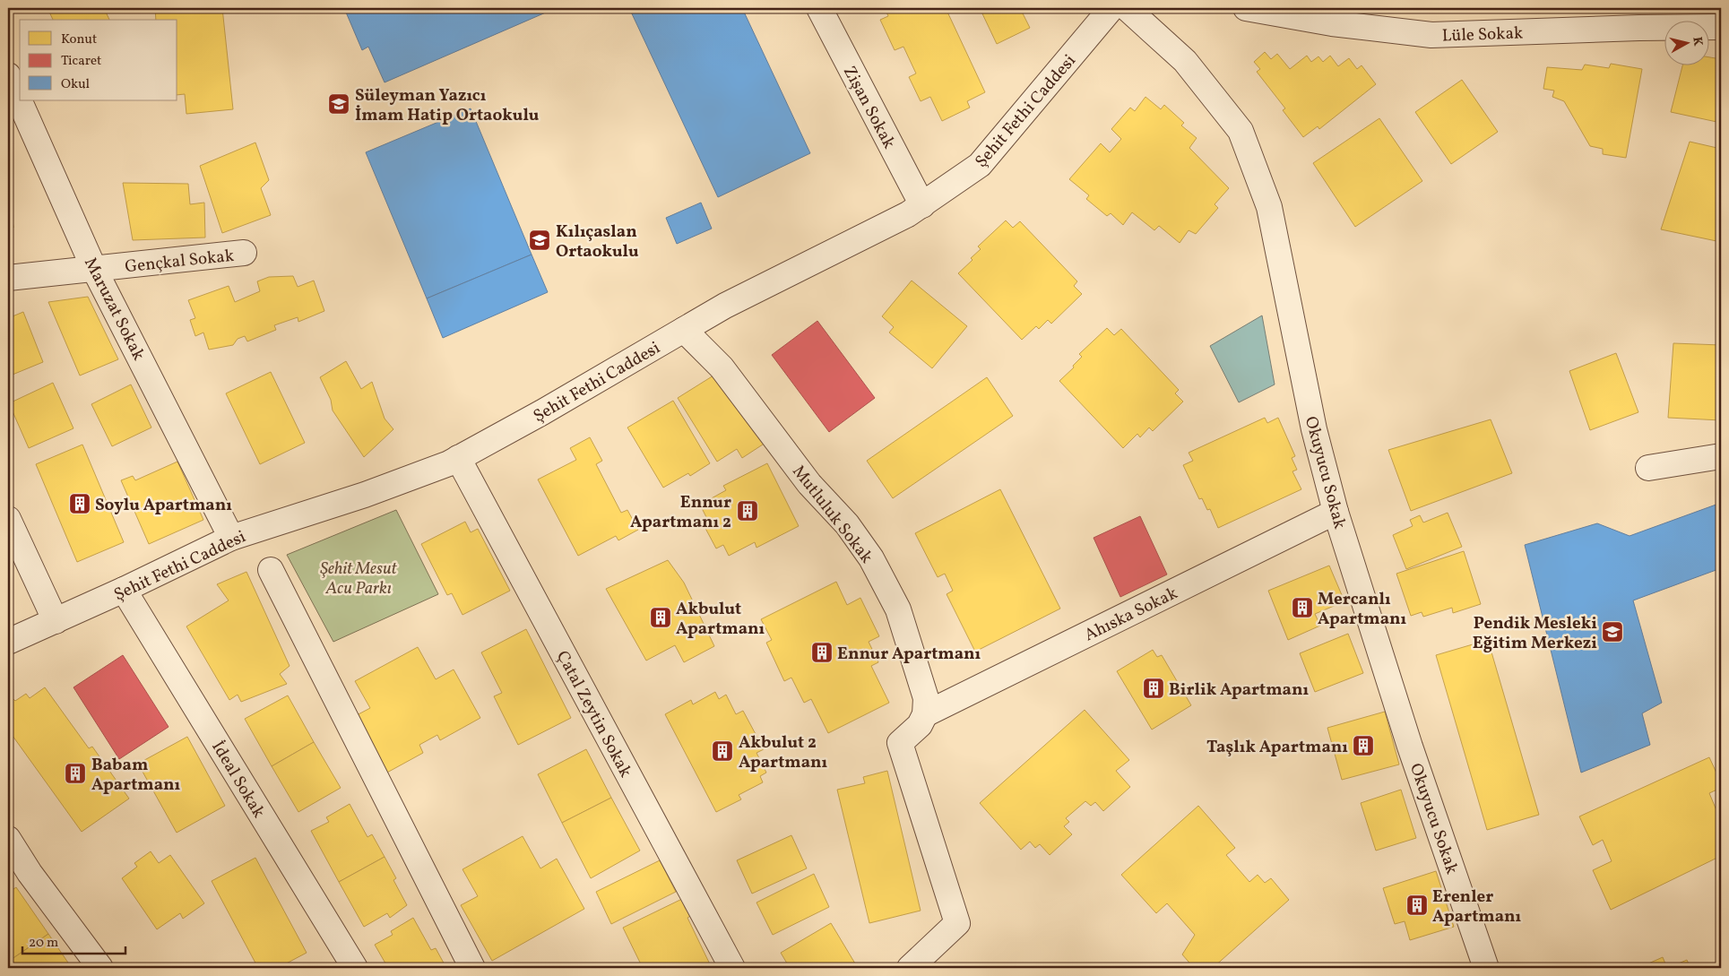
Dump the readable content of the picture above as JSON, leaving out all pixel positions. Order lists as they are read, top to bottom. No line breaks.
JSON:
{"streets":{"street":["Lüle Sokak","Zişan Sokak","Şehit Fethi Caddesi","Gençkal Sokak","Maruzat Sokak","Okuyucu Sokak","Mutluluk Sokak","Ahıska Sokak","Çatal Zeytin Sokak","İdeal Sokak"]},"crossings":[["Zişan Sokak","Şehit Fethi Caddesi"],["Şehit Fethi Caddesi","Maruzat Sokak"],["Şehit Fethi Caddesi","Mutluluk Sokak"],["Şehit Fethi Caddesi","Çatal Zeytin Sokak"],["Şehit Fethi Caddesi","İdeal Sokak"],["Gençkal Sokak","Maruzat Sokak"],["Okuyucu Sokak","Ahıska Sokak"],["Mutluluk Sokak","Ahıska Sokak"]],"parks":["Şehit Mesut Acu Parkı"],"places":{"school or university":["Süleyman Yazıcı İmam Hatip Ortaokulu","Kılıçaslan Ortaokulu","Pendik Mesleki Eğitim Merkezi"],"building":["Soylu Apartmanı","Ennur Apartmanı 2","Mercanlı Apartmanı","Akbulut Apartmanı","Ennur Apartmanı","Birlik Apartmanı","Taşlık Apartmanı","Akbulut 2 Apartmanı","Babam Apartmanı","Erenler Apartmanı"]},"legend":["Konut","Ticaret","Okul"],"scale_bar":"20 m","north":"right"}
